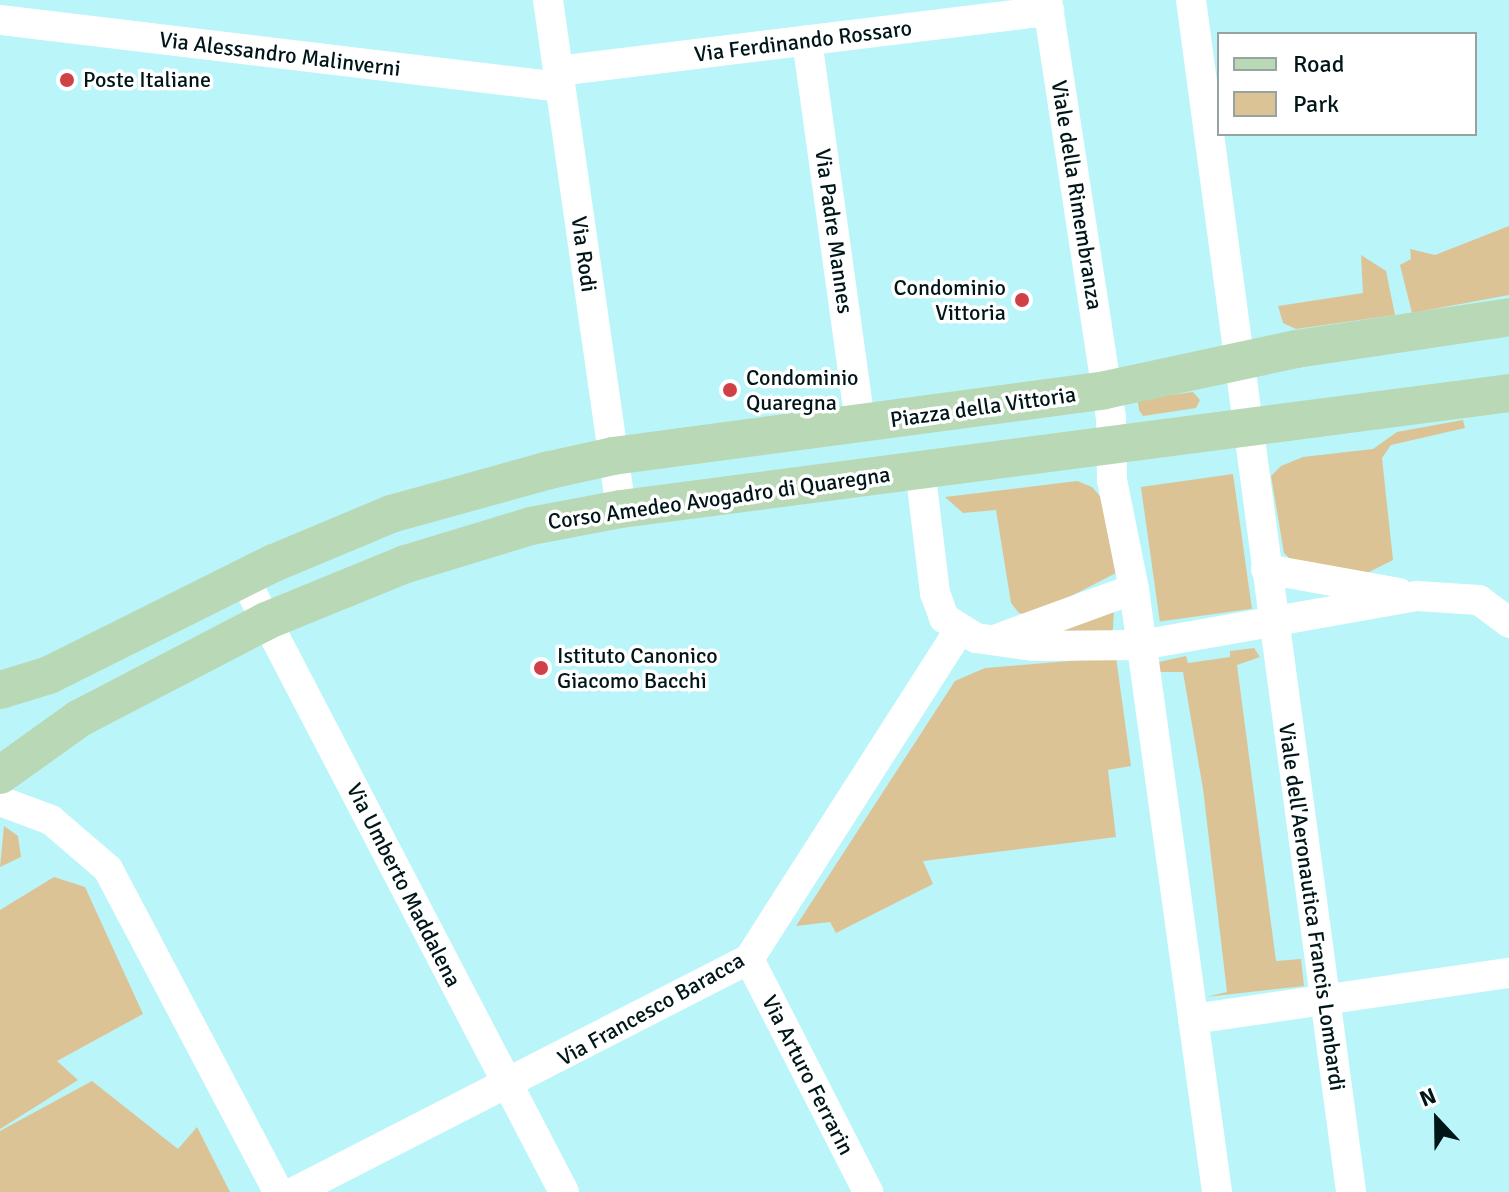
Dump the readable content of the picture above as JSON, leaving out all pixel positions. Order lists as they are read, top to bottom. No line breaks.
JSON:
{"streets":{"main road":["Piazza della Vittoria","Corso Amedeo Avogadro di Quaregna"],"street":["Via Ferdinando Rossaro","Via Alessandro Malinverni","Viale della Rimembranza","Via Padre Mannes","Via Rodi","Via Umberto Maddalena","Viale dell'Aeronautica Francis Lombardi","Via Francesco Baracca","Via Arturo Ferrarin"]},"crossings":[["Via Ferdinando Rossaro","Via Alessandro Malinverni"],["Via Ferdinando Rossaro","Viale della Rimembranza"],["Via Ferdinando Rossaro","Via Padre Mannes"],["Via Ferdinando Rossaro","Via Rodi"],["Via Alessandro Malinverni","Via Rodi"],["Viale della Rimembranza","Piazza della Vittoria"],["Via Padre Mannes","Piazza della Vittoria"],["Via Rodi","Corso Amedeo Avogadro di Quaregna"],["Corso Amedeo Avogadro di Quaregna","Via Umberto Maddalena"],["Via Umberto Maddalena","Via Francesco Baracca"],["Via Francesco Baracca","Via Arturo Ferrarin"]],"places":["Poste Italiane","Condominio Vittoria","Condominio Quaregna","Istituto Canonico Giacomo Bacchi"],"legend":["Road","Park"],"north":"top"}
